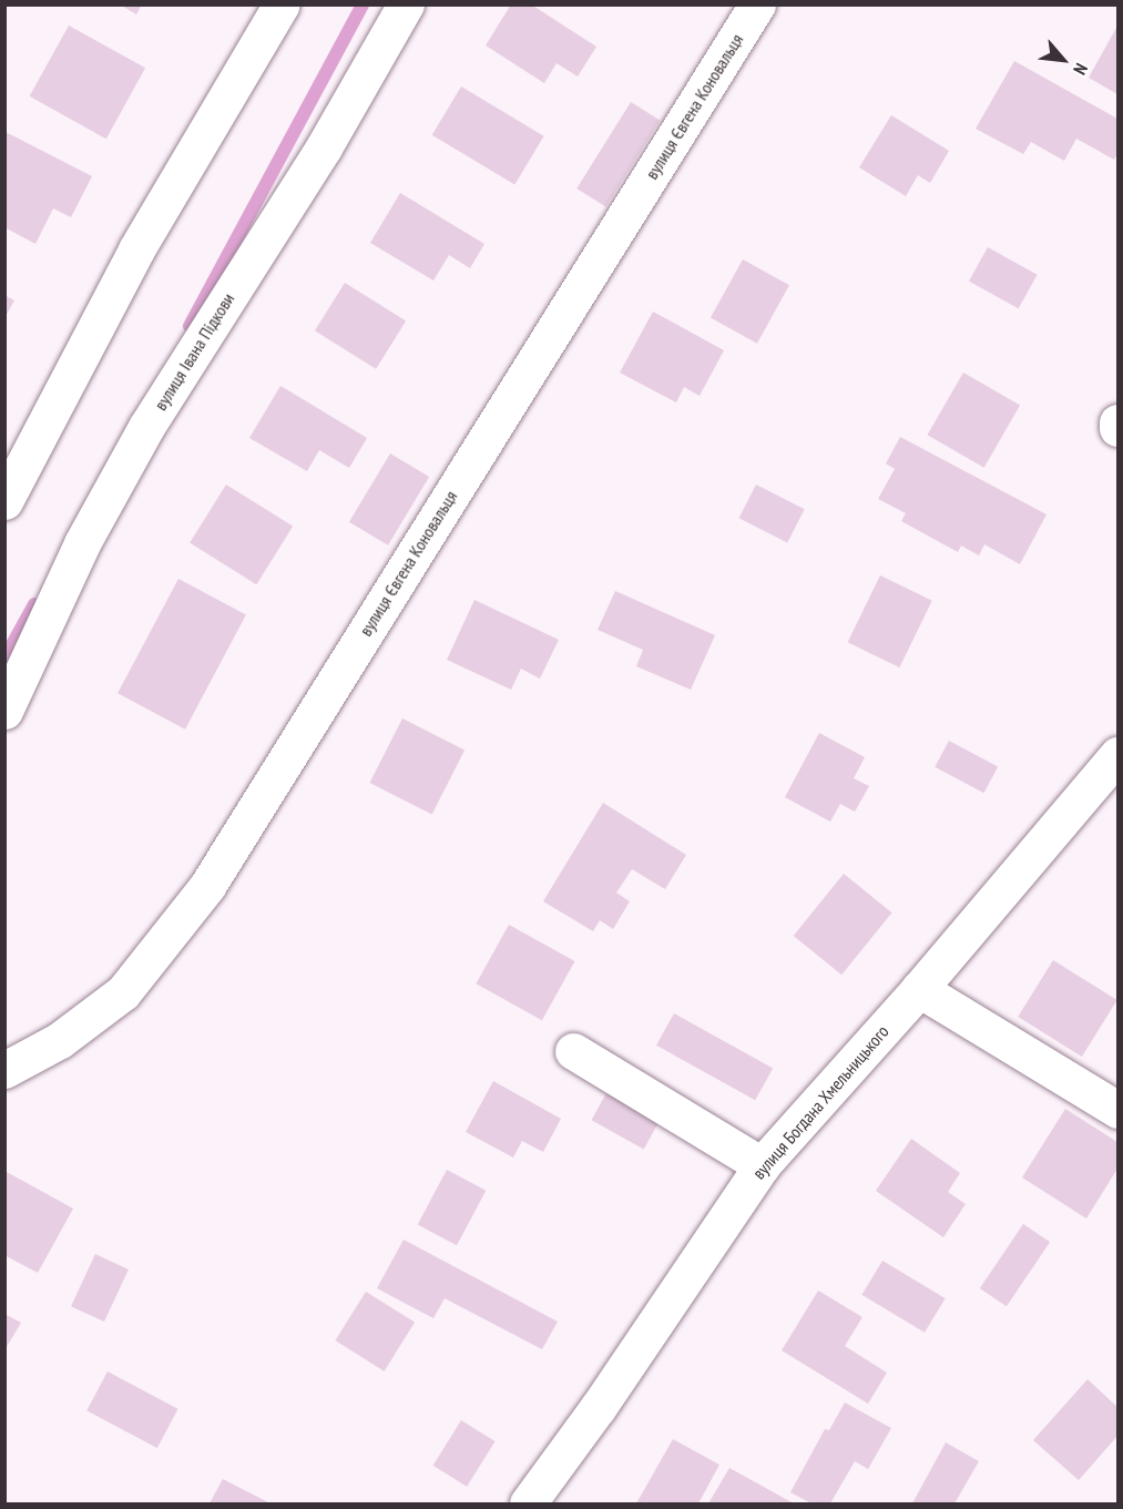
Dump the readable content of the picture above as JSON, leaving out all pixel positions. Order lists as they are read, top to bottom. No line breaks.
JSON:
{"streets":{"street":["вулиця Євгена Коновальця","вулиця Івана Підкови","вулиця Богдана Хмельницького"]},"north":"bottom right"}
